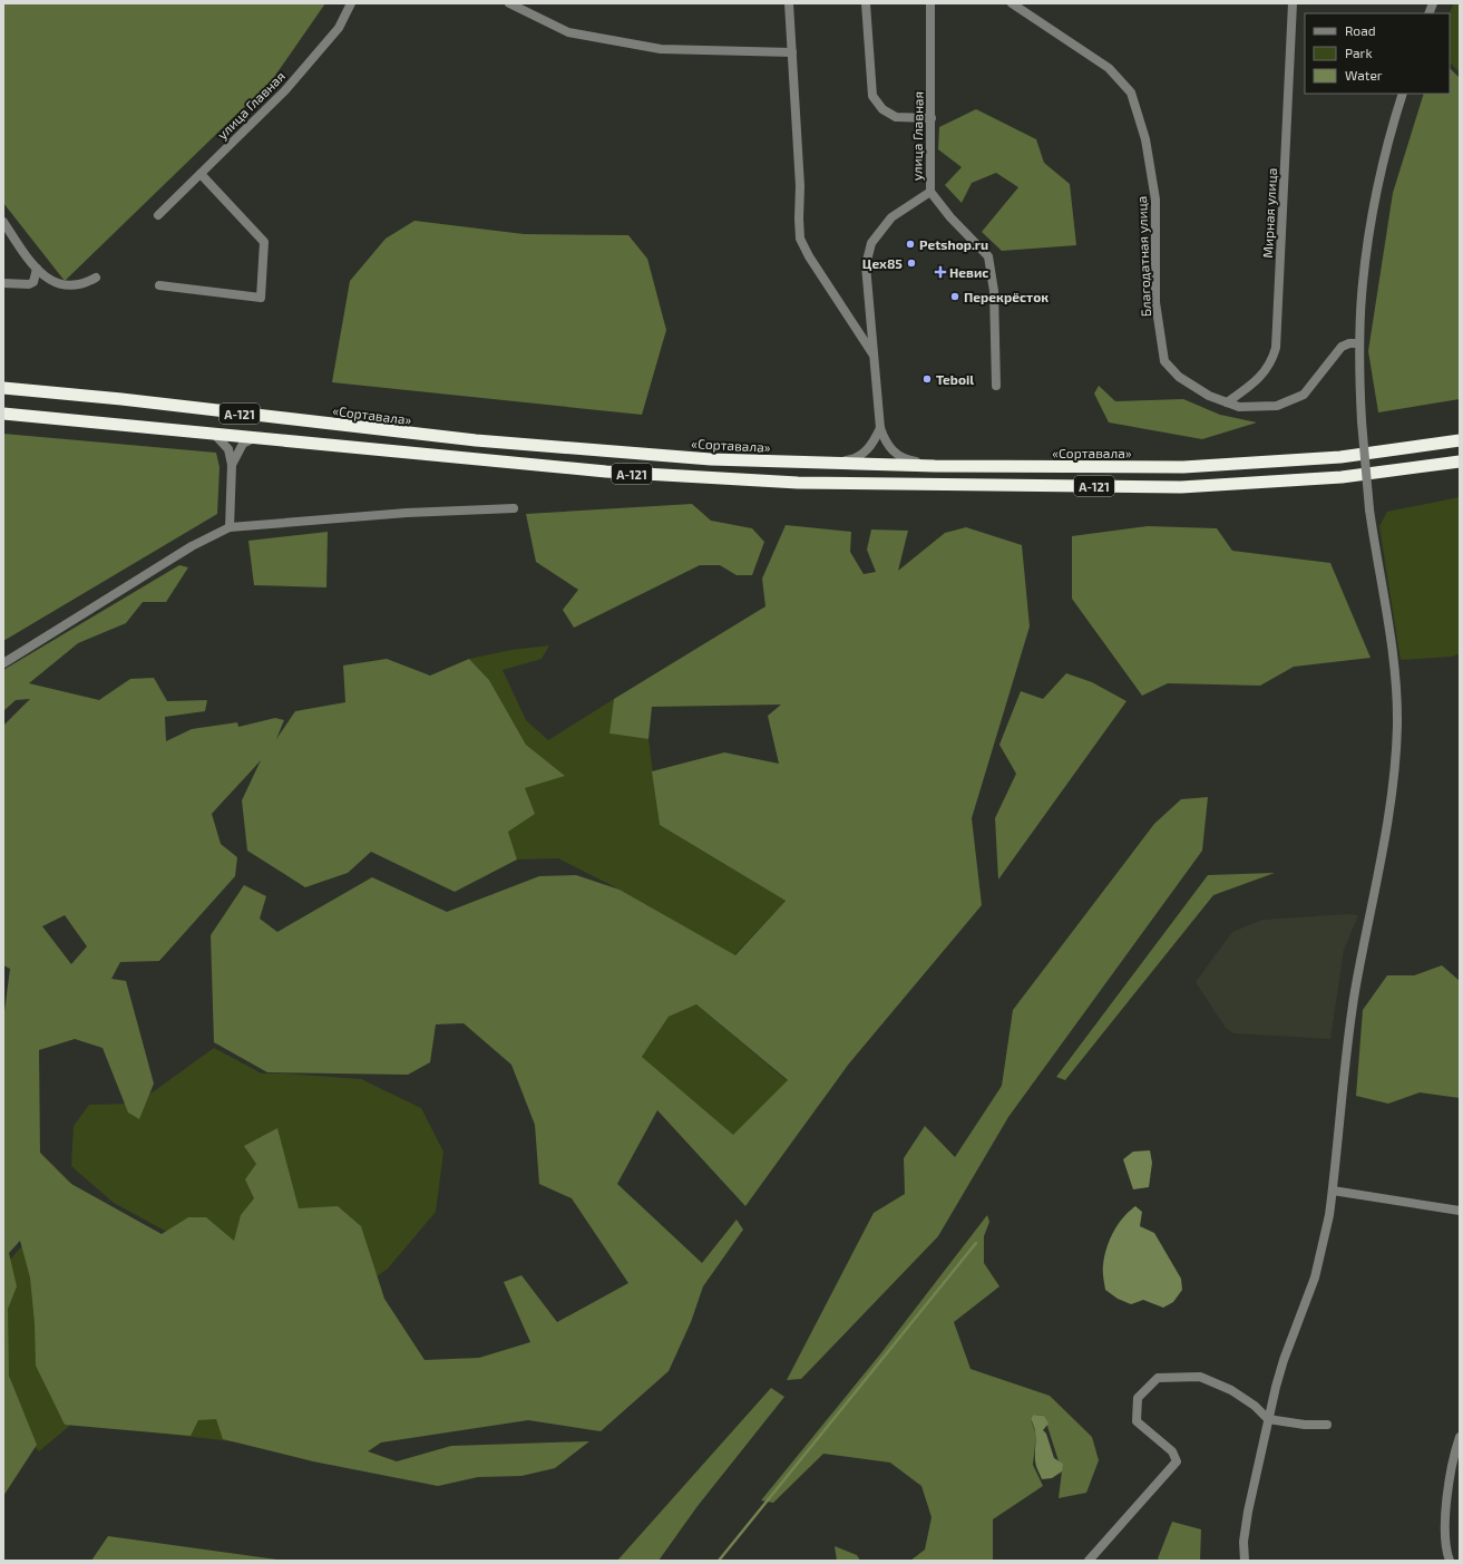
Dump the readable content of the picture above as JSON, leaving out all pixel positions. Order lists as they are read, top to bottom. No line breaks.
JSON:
{"streets":{"highway":["А-121","«Сортавала»"],"street":["улица Главная","Мирная улица","Благодатная улица"]},"crossings":[["Мирная улица","Благодатная улица"]],"places":{"other":["Petshop.ru","Цех85","Перекрёсток","Teboil"],"health":["Невис"]},"legend":["Road","Park","Water"]}
